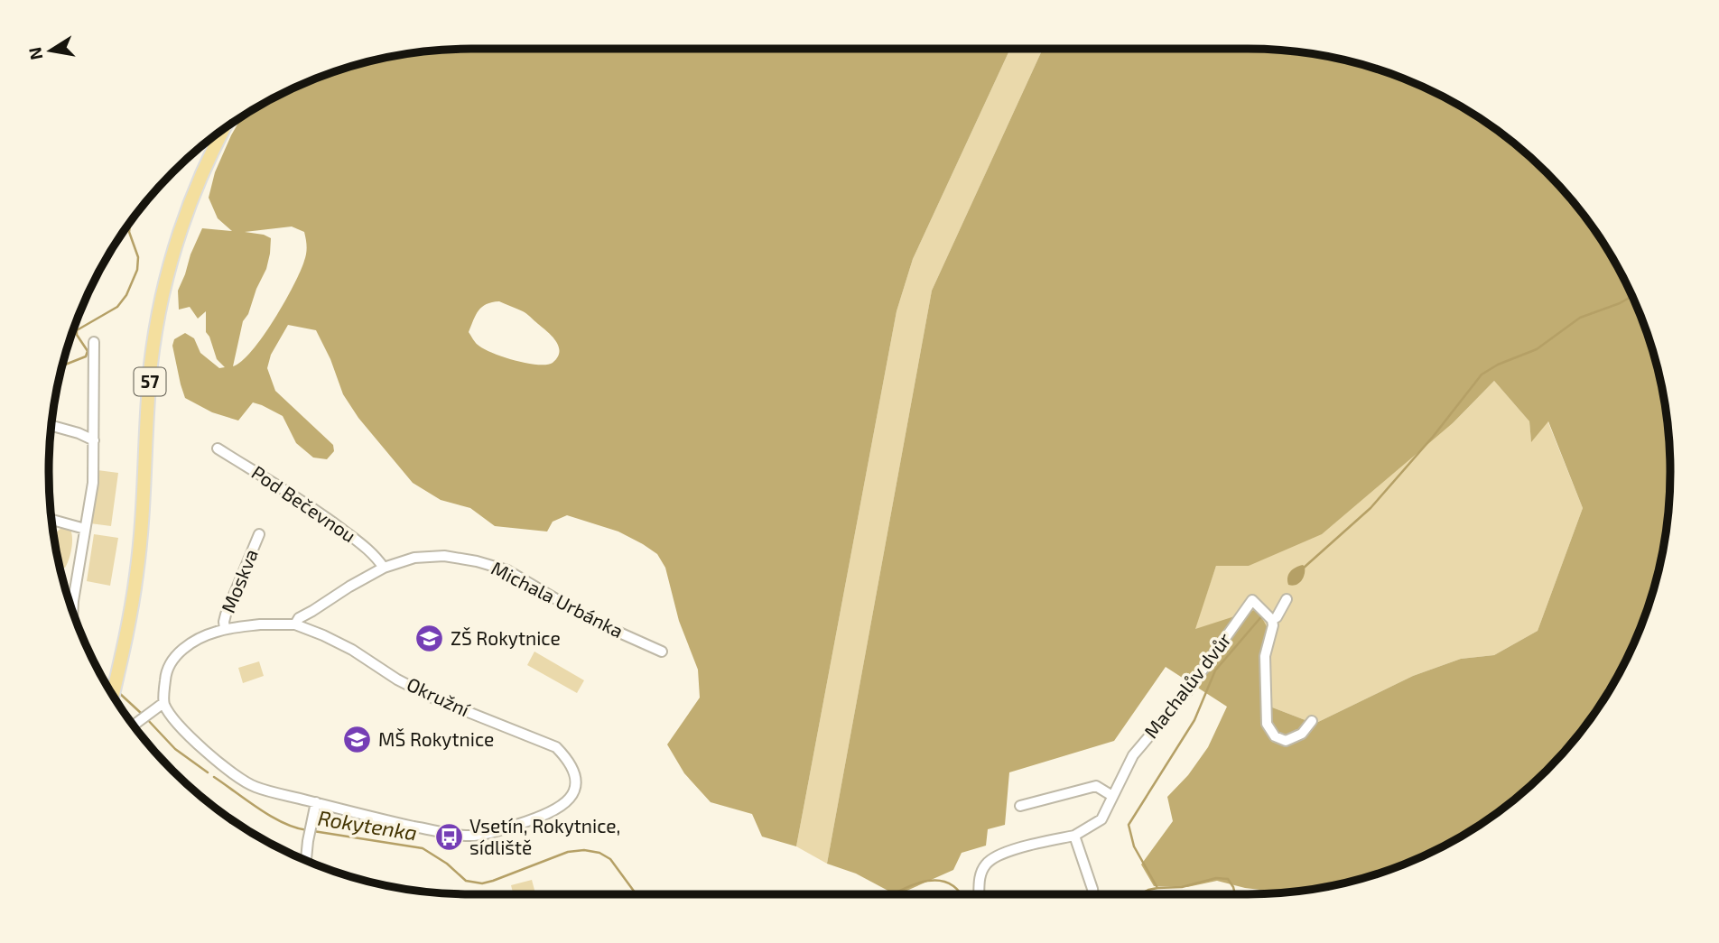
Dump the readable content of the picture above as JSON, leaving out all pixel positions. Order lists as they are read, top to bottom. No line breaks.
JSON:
{"streets":{"main road":["57"],"street":["Pod Bečevnou","Moskva","Michala Urbánka","Machalův dvůr","Okružní"]},"crossings":[["Pod Bečevnou","Michala Urbánka"],["Moskva","Okružní"],["Michala Urbánka","Okružní"]],"water":["Rokytenka"],"places":{"school or university":["ZŠ Rokytnice","MŠ Rokytnice"],"bus stop":["Vsetín, Rokytnice, sídliště"]},"north":"left"}
